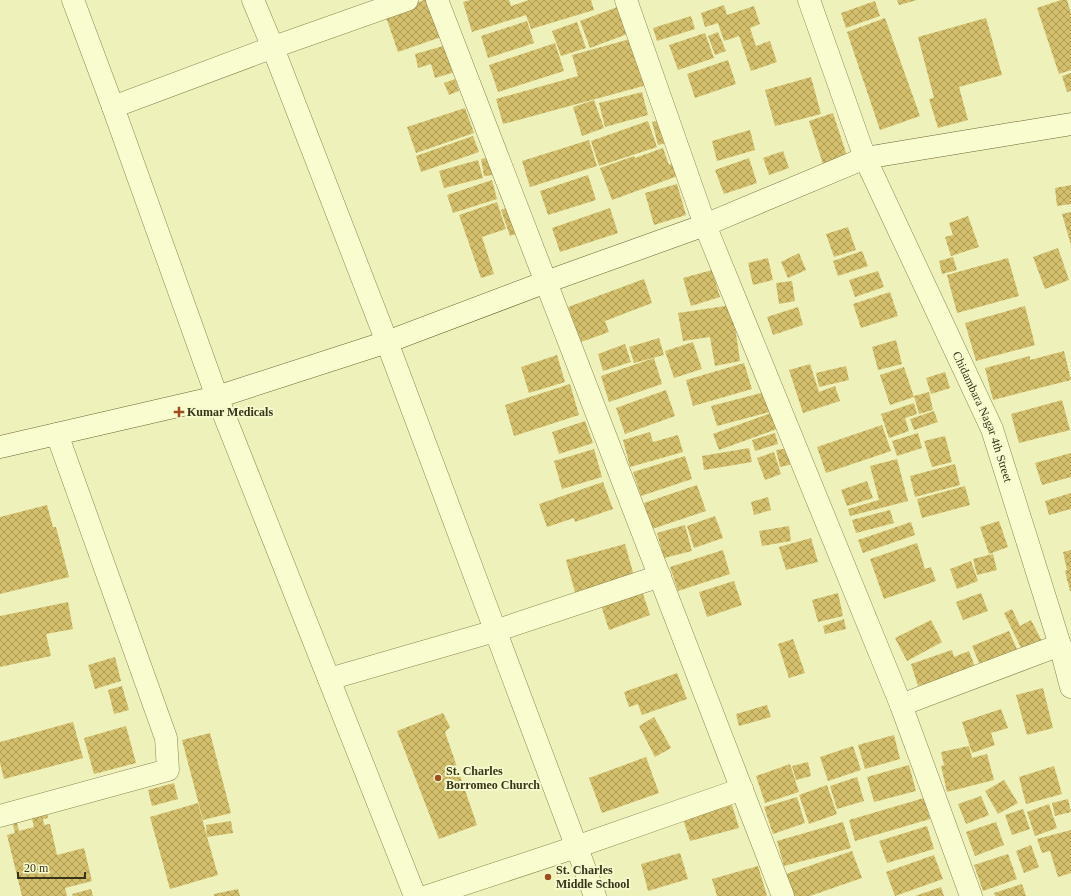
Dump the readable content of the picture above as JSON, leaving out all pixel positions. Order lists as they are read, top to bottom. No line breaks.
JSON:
{"streets":{"street":["Chidambara Nagar 4th Street"]},"places":{"health":["Kumar Medicals"],"other":["St. Charles Borromeo Church","St. Charles Middle School"]},"scale_bar":"20 m"}
